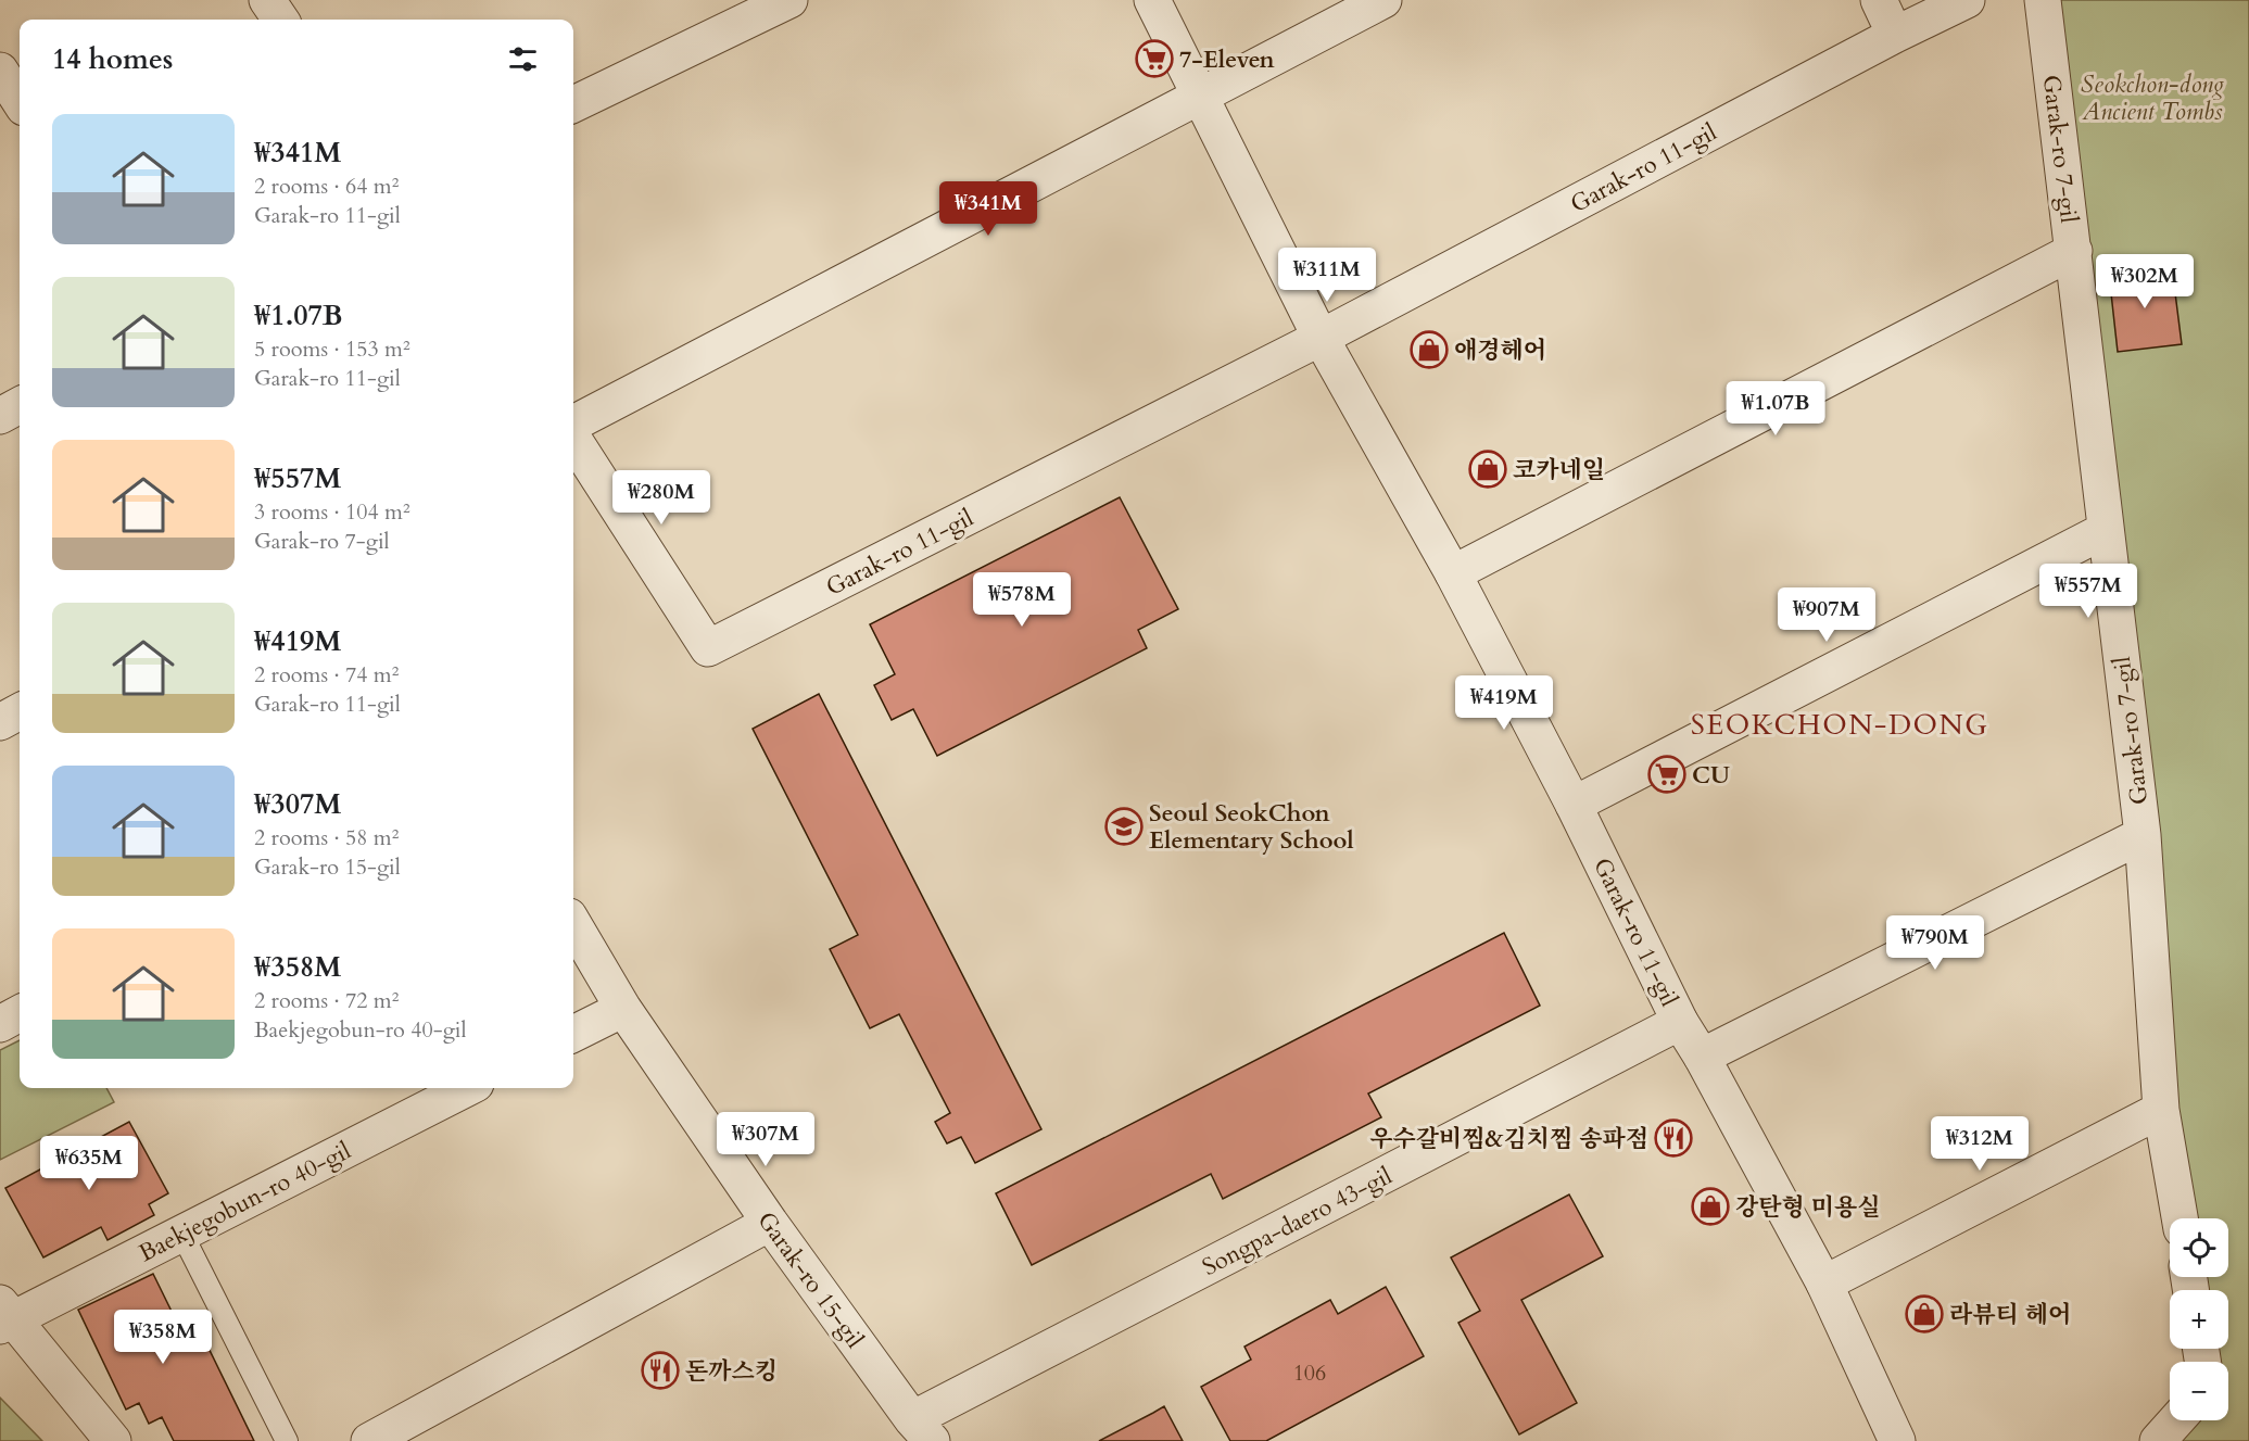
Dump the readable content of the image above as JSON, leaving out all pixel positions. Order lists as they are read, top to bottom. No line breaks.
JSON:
{"streets":{"street":["Garak-ro 7-gil","Garak-ro 11-gil","Baekjegobun-ro 40-gil","Songpa-daero 43-gil","Garak-ro 15-gil"]},"crossings":[["Garak-ro 11-gil","Songpa-daero 43-gil"],["Songpa-daero 43-gil","Garak-ro 15-gil"]],"districts":["SEOKCHON-DONG"],"parks":["Seokchon-dong Ancient Tombs"],"places":{"supermarket":["7-Eleven","CU"],"shop":["애경헤어","코카네일","강탄형 미용실","라뷰티 헤어"],"school or university":["Seoul SeokChon Elementary School"],"restaurant":["우수갈비찜&김치찜 송파점","돈까스킹"]},"house_numbers":["106"],"page":{"heading":"14 homes","list":[{"name":"₩341M","note":"2 rooms · 64 m² · Garak-ro 11-gil"},{"name":"₩1.07B","note":"5 rooms · 153 m² · Garak-ro 11-gil"},{"name":"₩557M","note":"3 rooms · 104 m² · Garak-ro 7-gil"},{"name":"₩419M","note":"2 rooms · 74 m² · Garak-ro 11-gil"},{"name":"₩307M","note":"2 rooms · 58 m² · Garak-ro 15-gil"},{"name":"₩358M","note":"2 rooms · 72 m² · Baekjegobun-ro 40-gil"}],"price":["₩341M","₩311M","₩302M","₩1.07B","₩280M","₩557M","₩578M","₩907M","₩419M","₩790M","₩307M","₩312M","₩635M","₩358M"],"map_buttons":["+","−"]}}
